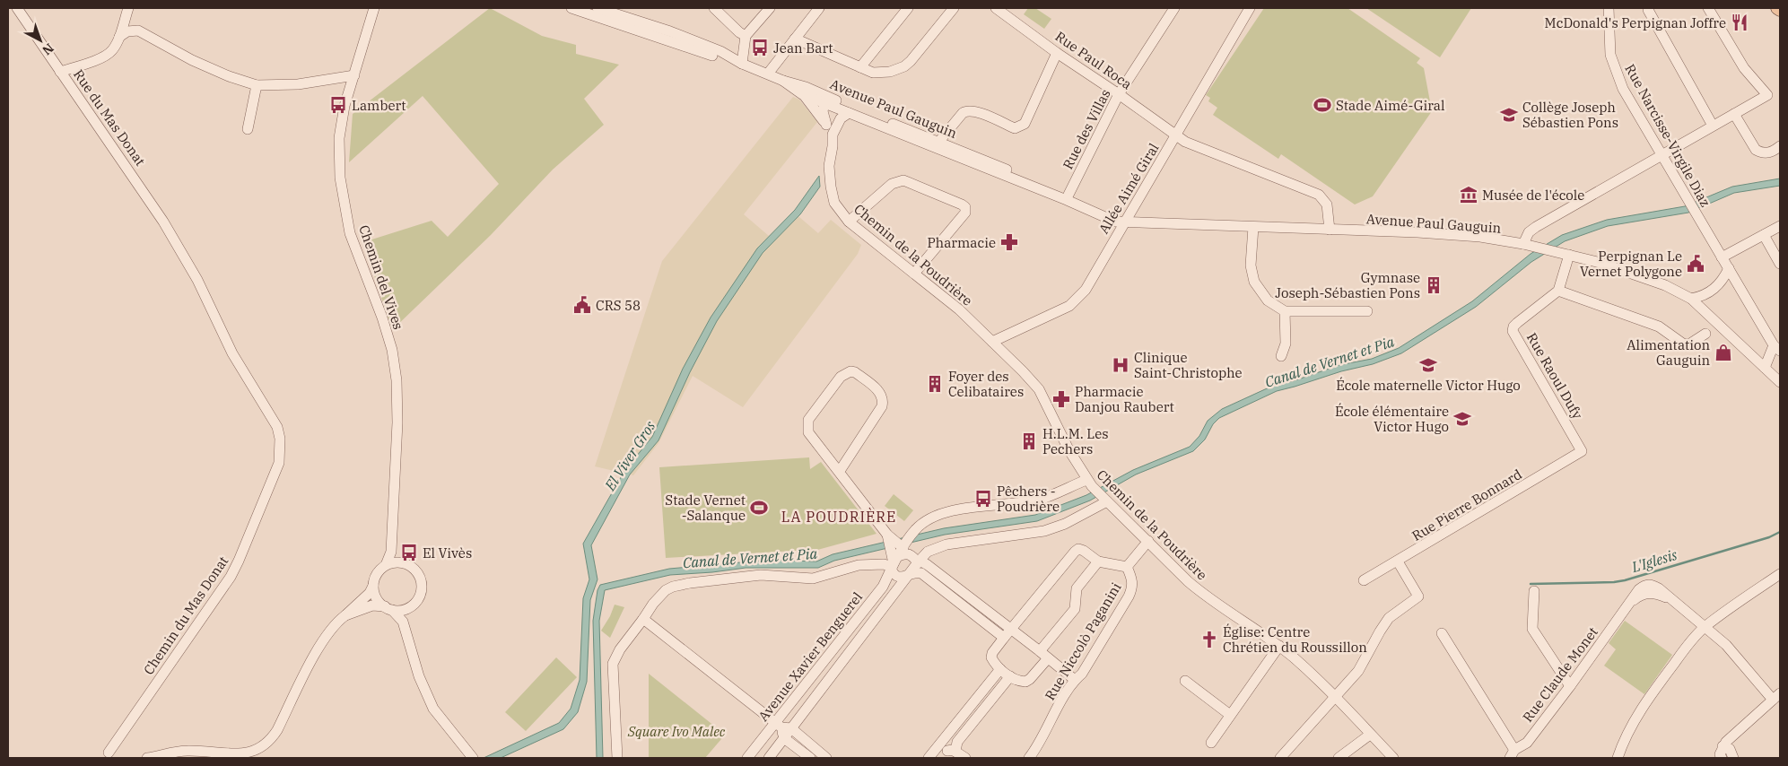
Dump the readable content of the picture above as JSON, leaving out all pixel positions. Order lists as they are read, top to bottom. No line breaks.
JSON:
{"streets":{"street":["Rue Paul Roca","Avenue Paul Gauguin","Rue du Mas Donat","Rue des Villas","Rue Narcisse-Virgile Diaz","Allée Aimé Giral","Chemin de la Poudrière","Chemin del Vives","Rue Raoul Dufy","Rue Pierre Bonnard","Chemin du Mas Donat","Rue Niccolò Paganini","Avenue Xavier Benguerel","Rue Claude Monet"]},"crossings":[["Rue Paul Roca","Avenue Paul Gauguin"],["Rue Paul Roca","Rue des Villas"],["Rue Paul Roca","Allée Aimé Giral"],["Avenue Paul Gauguin","Rue des Villas"],["Avenue Paul Gauguin","Rue Narcisse-Virgile Diaz"],["Avenue Paul Gauguin","Allée Aimé Giral"],["Avenue Paul Gauguin","Chemin de la Poudrière"],["Rue du Mas Donat","Chemin du Mas Donat"],["Allée Aimé Giral","Chemin de la Poudrière"],["Chemin de la Poudrière","Rue Niccolò Paganini"],["Chemin de la Poudrière","Avenue Xavier Benguerel"],["Rue Raoul Dufy","Rue Pierre Bonnard"]],"districts":["LA POUDRIÈRE"],"water":["Canal de Vernet et Pia","El Viver Gros","L'Iglesis"],"parks":["Square Ivo Malec"],"places":{"restaurant":["McDonald's Perpignan Joffre"],"bus stop":["Jean Bart","Lambert","Pêchers - Poudrière","El Vivès"],"sports":["Stade Aimé-Giral","Stade Vernet -Salanque"],"school or university":["Collège Joseph Sébastien Pons","École maternelle Victor Hugo","École élémentaire Victor Hugo"],"museum":["Musée de l'école"],"pharmacy":["Pharmacie","Pharmacie Danjou Raubert"],"public building":["Perpignan Le Vernet Polygone","CRS 58"],"building":["Gymnase Joseph-Sébastien Pons","Foyer des Celibataires","H.L.M. Les Pechers"],"shop":["Alimentation Gauguin"],"hospital":["Clinique Saint-Christophe"],"church":["Église: Centre Chrétien du Roussillon"]},"north":"bottom right"}
